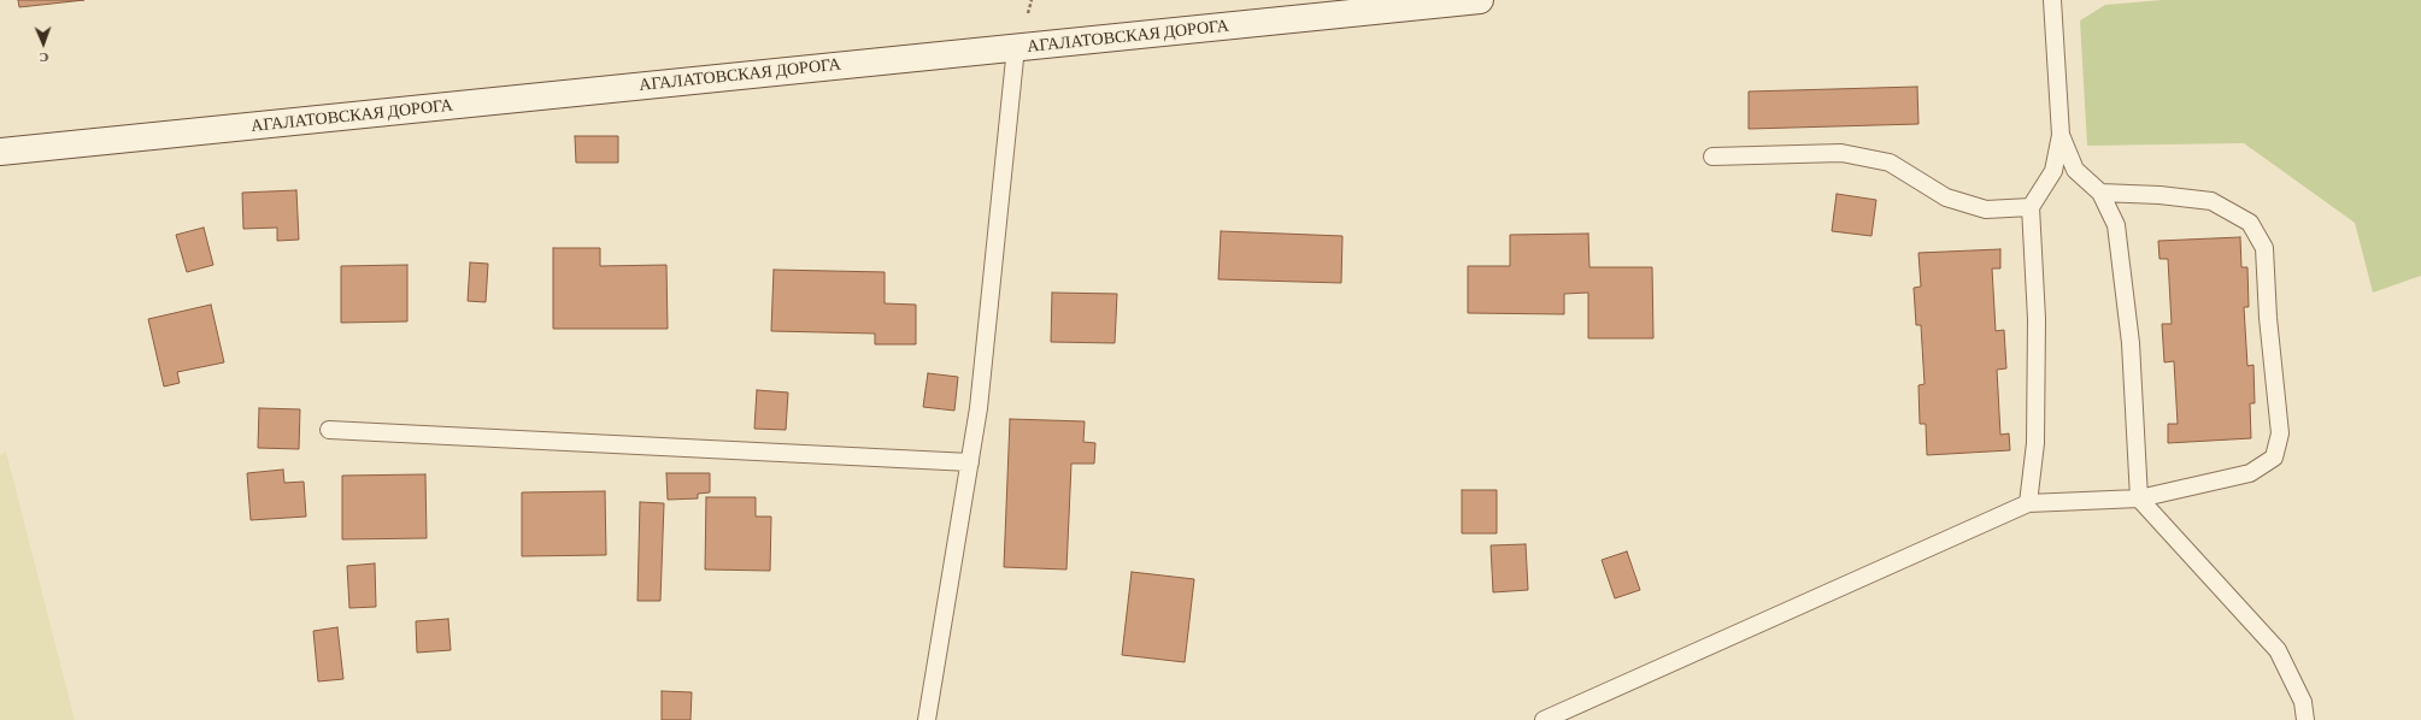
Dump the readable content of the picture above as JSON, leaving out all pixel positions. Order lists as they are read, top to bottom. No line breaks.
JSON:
{"streets":{"main road":["АГАЛАТОВСКАЯ ДОРОГА"]},"north":"bottom"}
